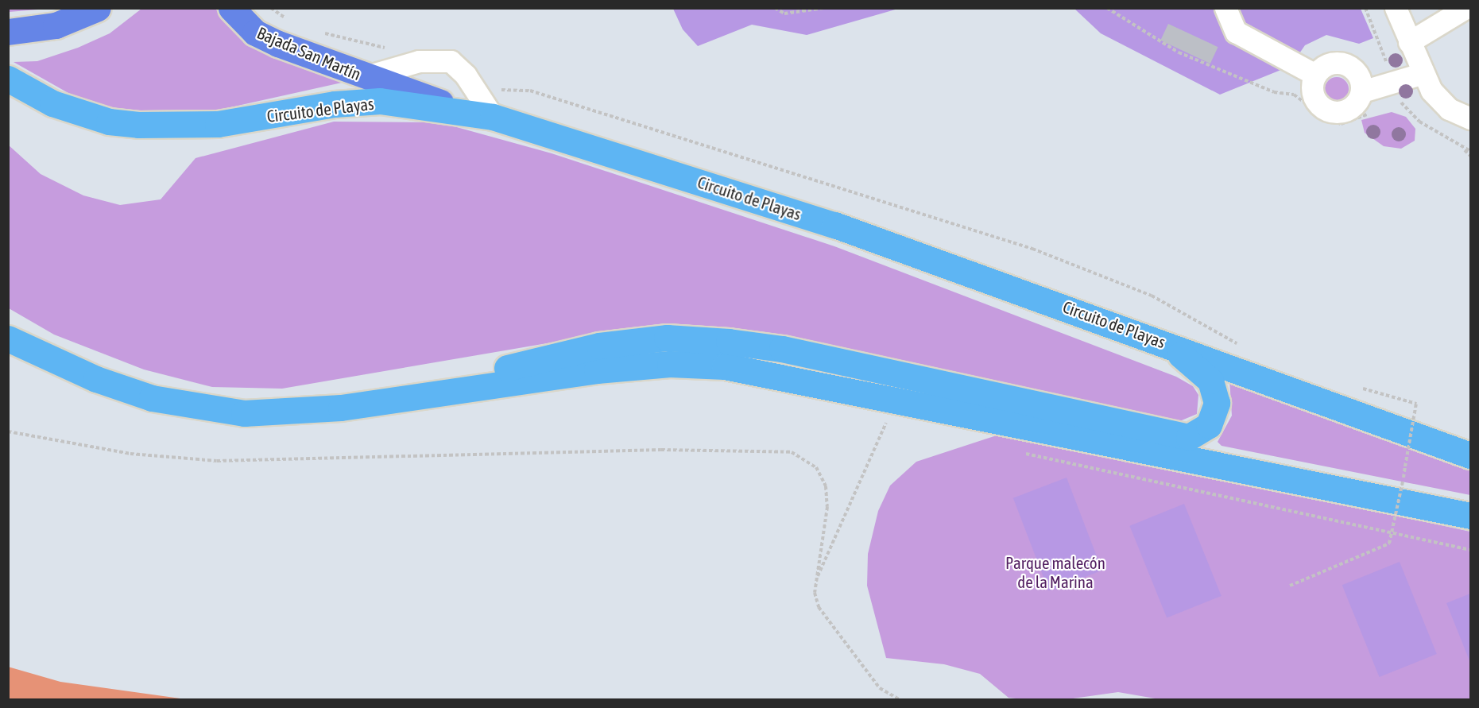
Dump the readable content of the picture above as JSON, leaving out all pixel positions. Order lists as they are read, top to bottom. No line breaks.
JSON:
{"streets":{"highway":["Circuito de Playas"],"main road":["Bajada San Martín"]},"crossings":[["Bajada San Martín","Circuito de Playas"]],"parks":["Parque malecón de la Marina"]}
